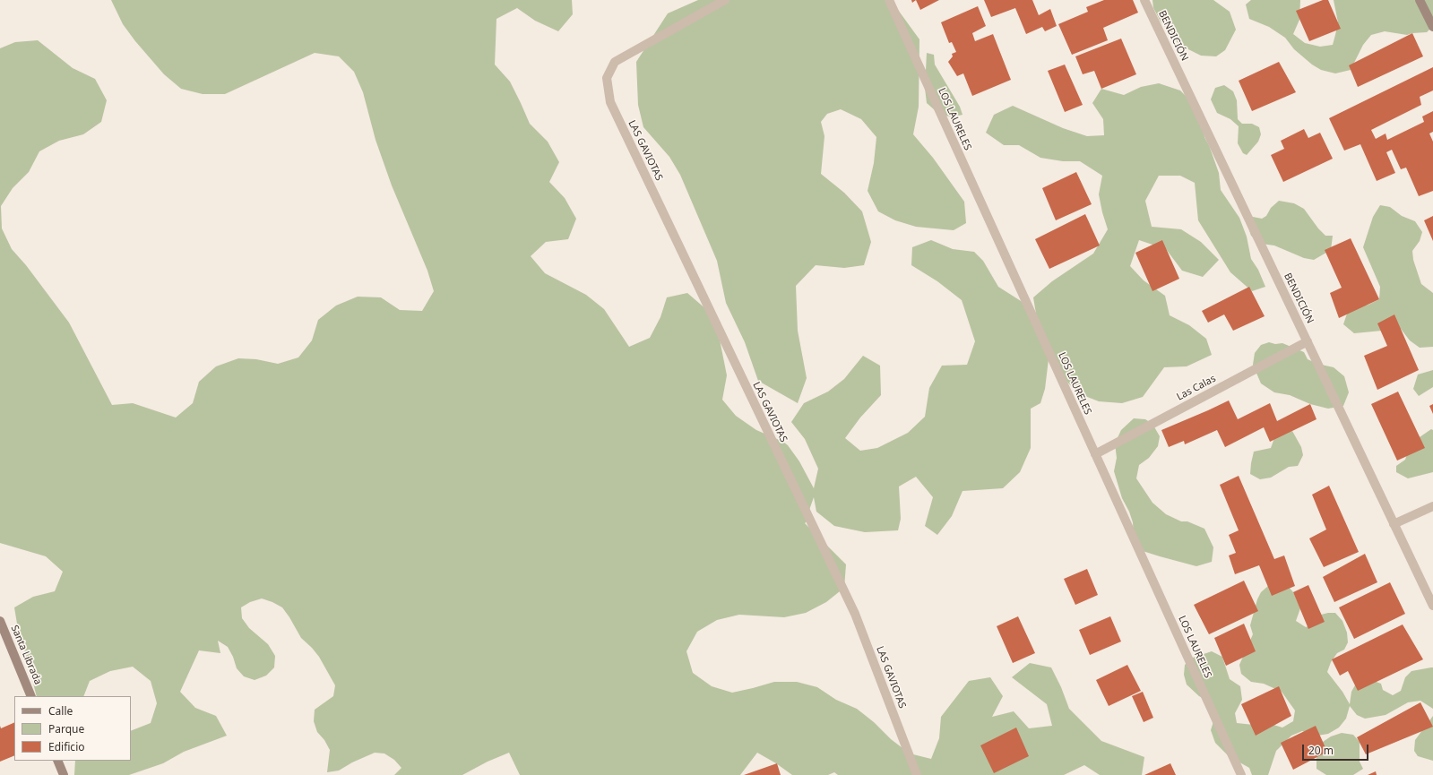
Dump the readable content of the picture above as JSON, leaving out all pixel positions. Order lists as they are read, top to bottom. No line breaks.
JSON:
{"streets":{"street":["BENDICIÓN","LOS LAURELES","LAS GAVIOTAS","Las Calas","Santa Librada"]},"crossings":[["BENDICIÓN","Las Calas"],["LOS LAURELES","Las Calas"]],"legend":["Calle","Parque","Edificio"],"scale_bar":"20 m"}
